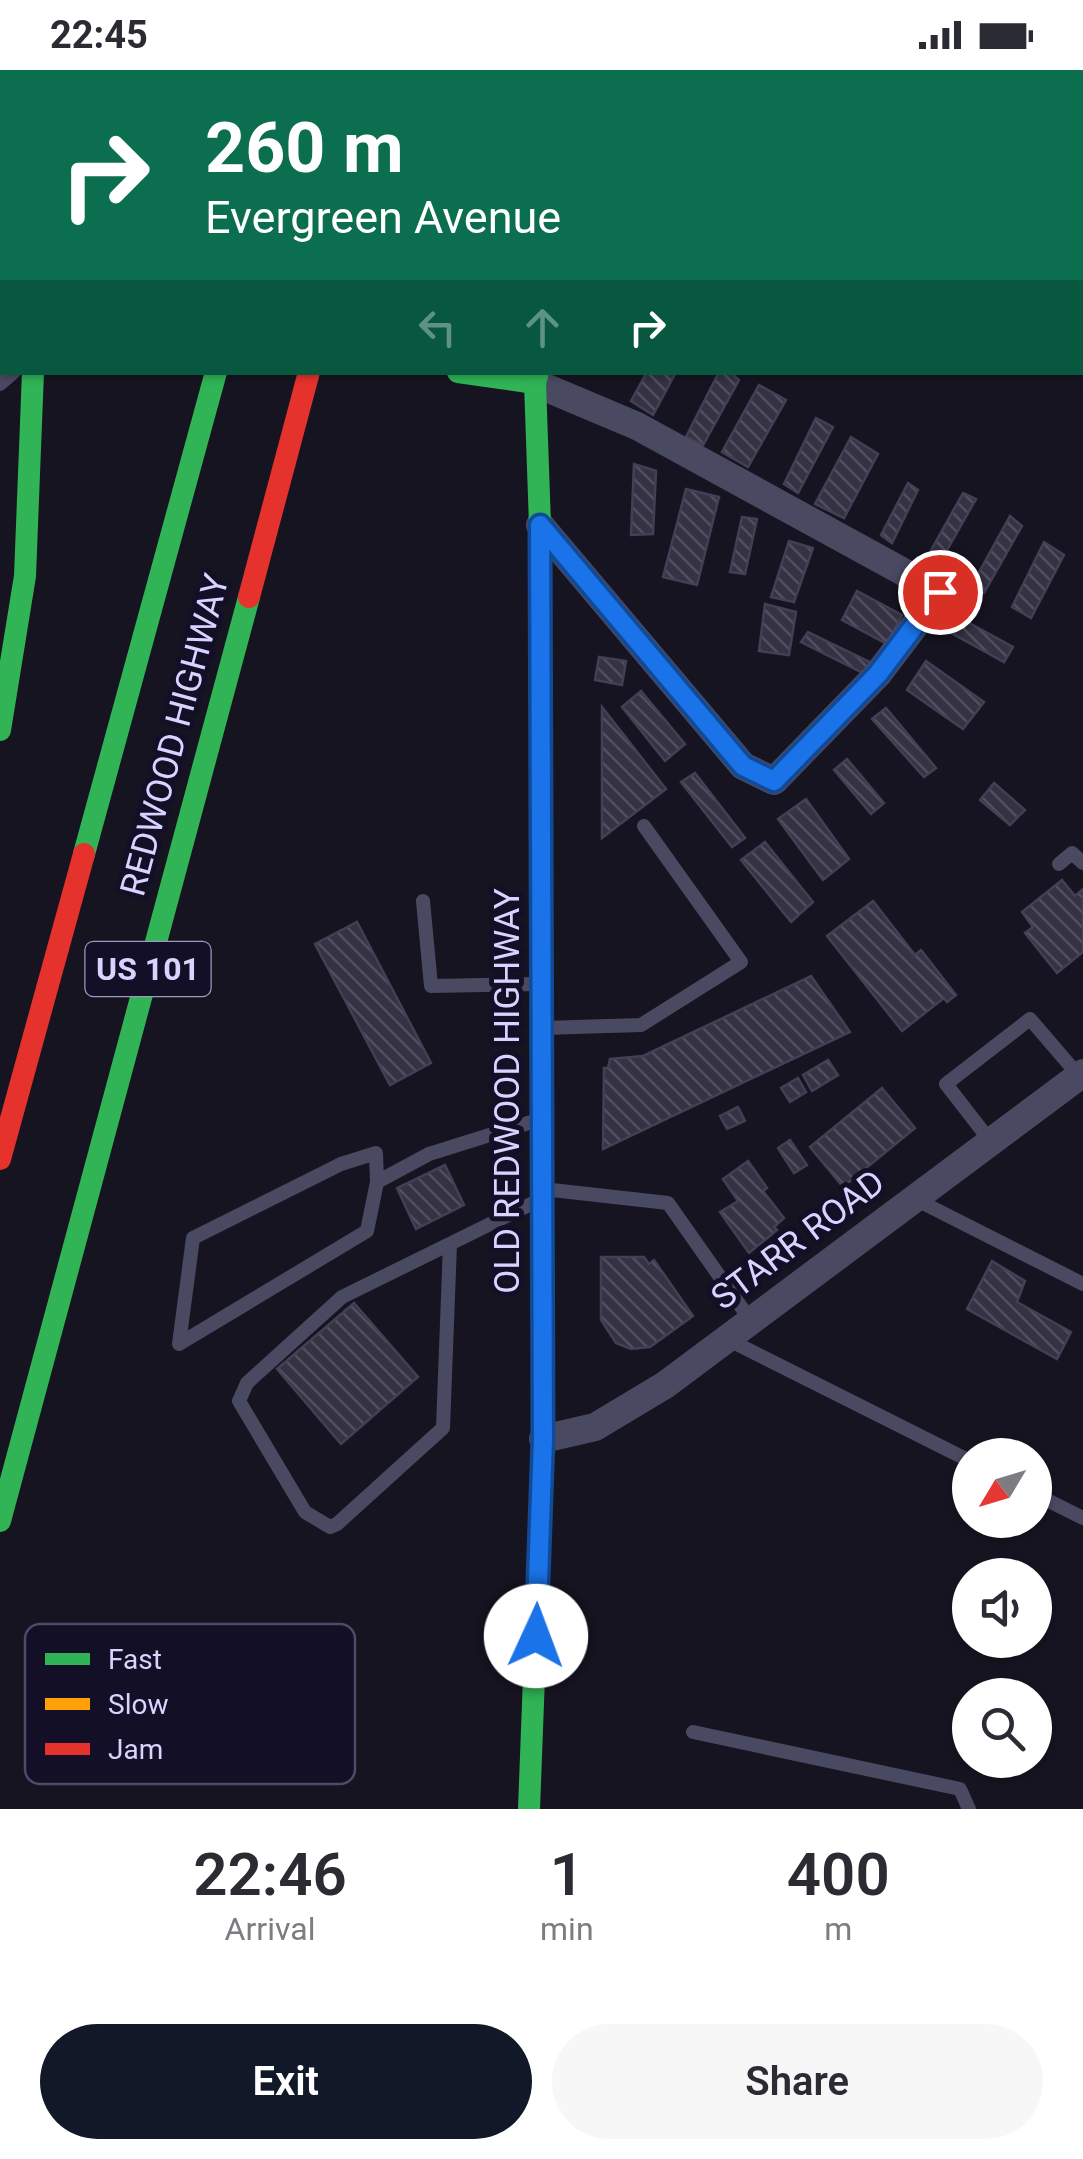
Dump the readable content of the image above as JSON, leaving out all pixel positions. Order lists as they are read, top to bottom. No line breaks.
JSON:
{"streets":{"main road":["REDWOOD HIGHWAY","US 101","OLD REDWOOD HIGHWAY"],"street":["STARR ROAD"]},"crossings":[["OLD REDWOOD HIGHWAY","STARR ROAD"]],"legend":["Fast","Slow","Jam"],"north":"bottom left","page":{"status":"22:45","turn":["260 m","Evergreen Avenue"],"eta":["22:46","Arrival","1","min","400","m"],"buttons":["Exit","Share"]}}
